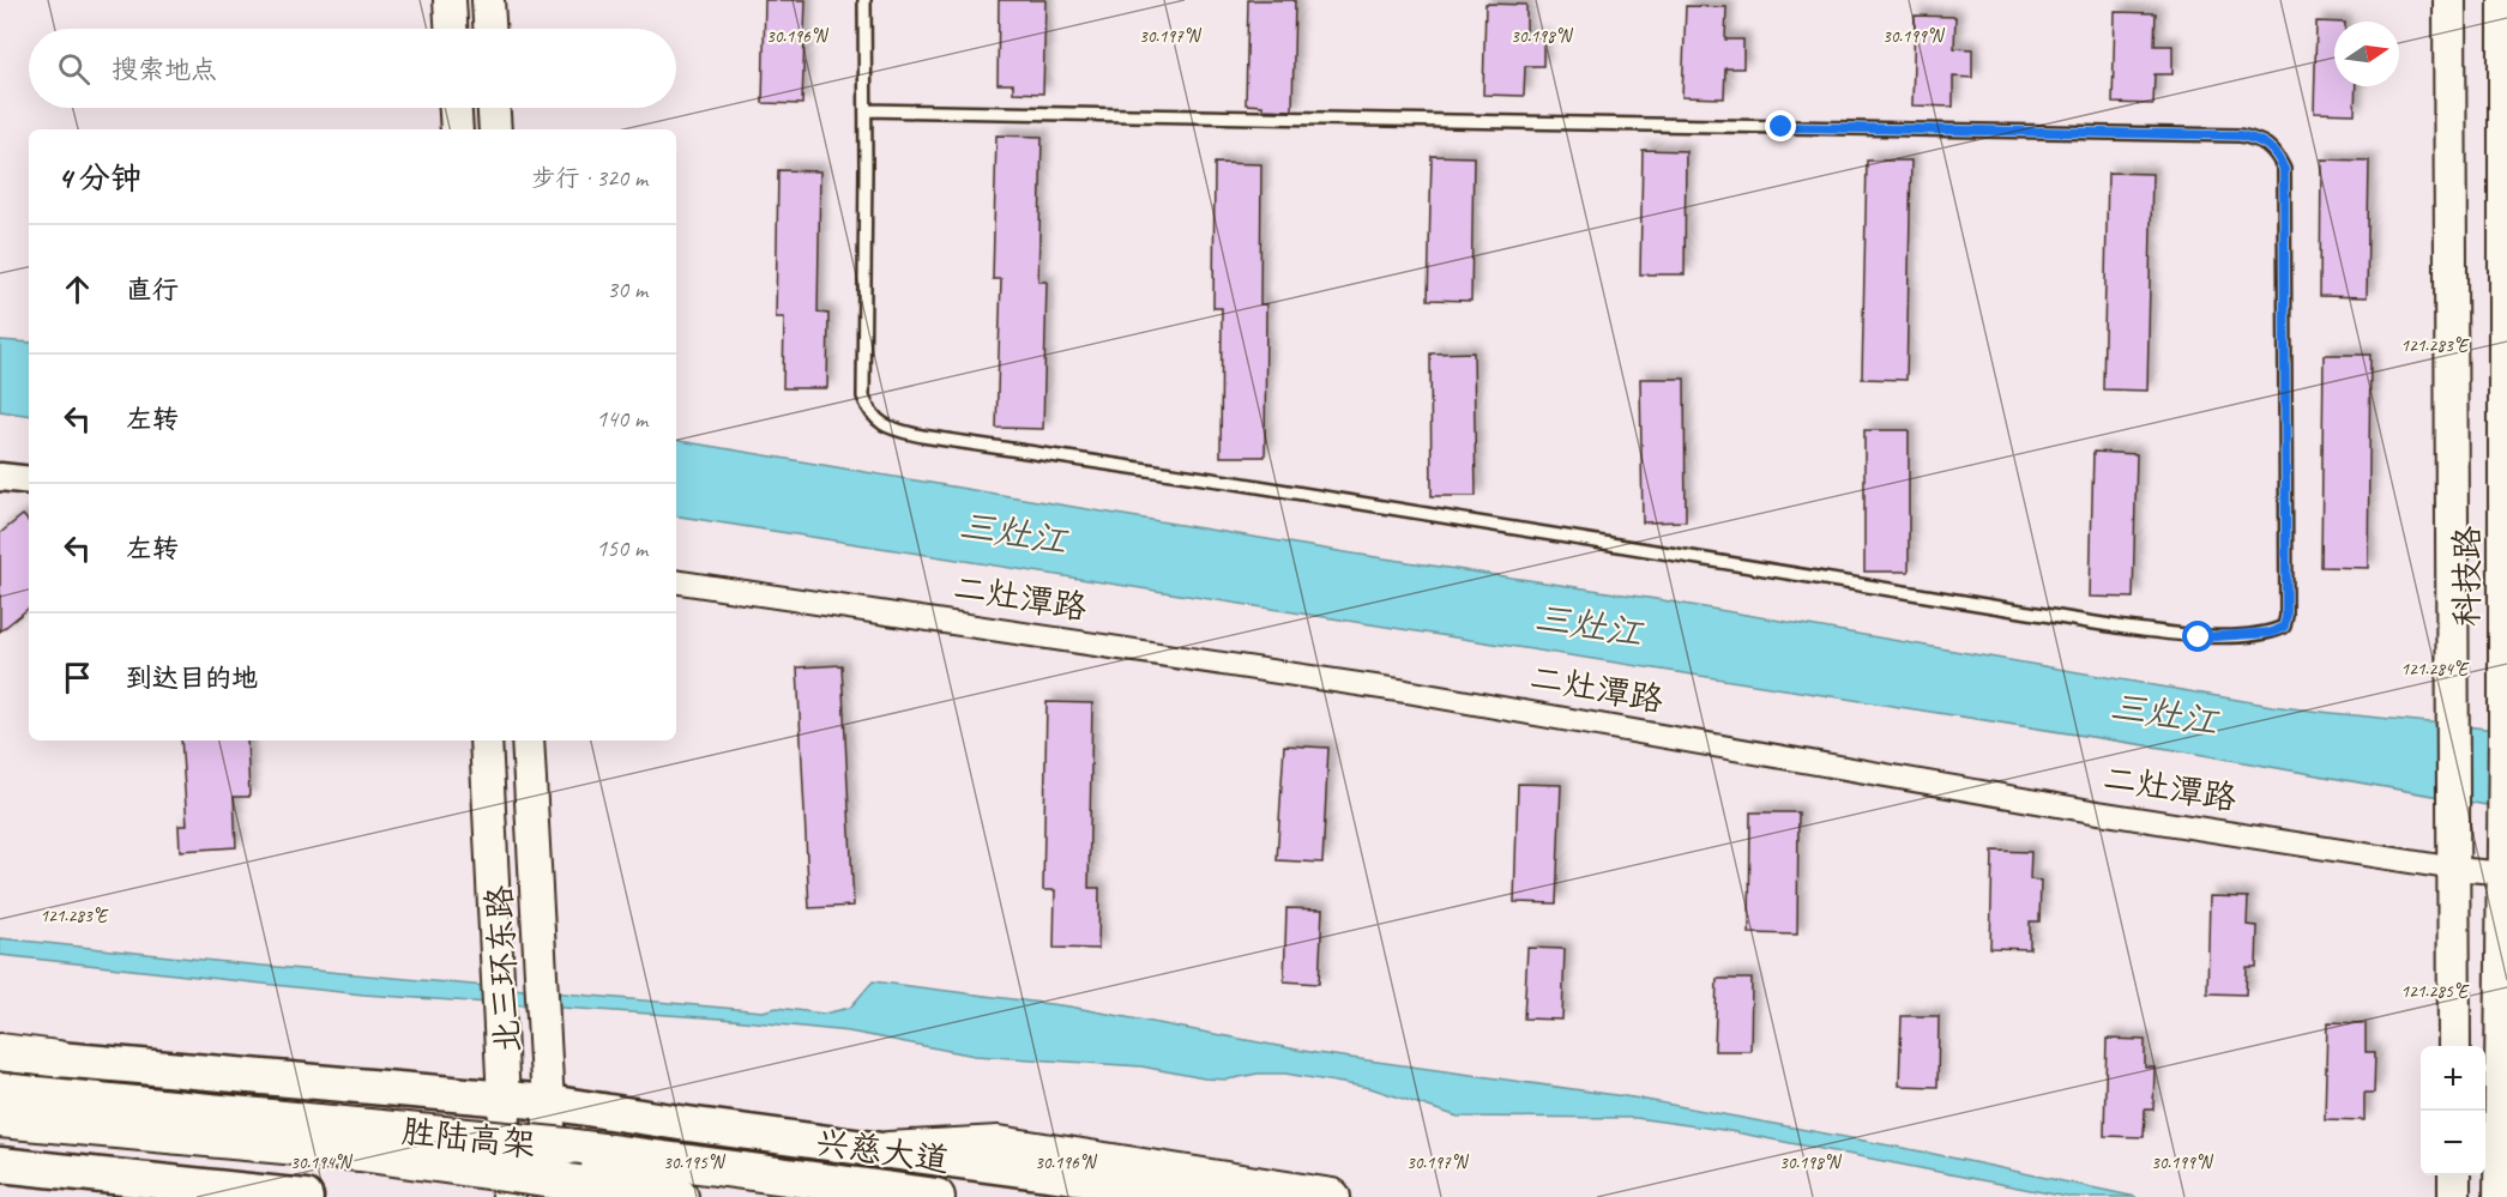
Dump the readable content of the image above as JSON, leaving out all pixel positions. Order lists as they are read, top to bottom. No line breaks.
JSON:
{"streets":{"highway":["胜陆高架"],"main road":["科技路","北三环东路","兴慈大道"],"street":["二灶潭路"]},"crossings":[["科技路","二灶潭路"],["北三环东路","兴慈大道"]],"water":["三灶江"],"north":"right","page":{"search":"搜索地点","heading":["4 分钟","步行 · 320 m"],"list":[["直行","30 m"],["左转","140 m"],["左转","150 m"],"到达目的地"],"map_buttons":["+","−"]},"coordinates":["30.196°N","30.197°N","30.198°N","30.199°N","121.283°E","121.284°E","121.285°E","30.194°N","30.195°N"]}
